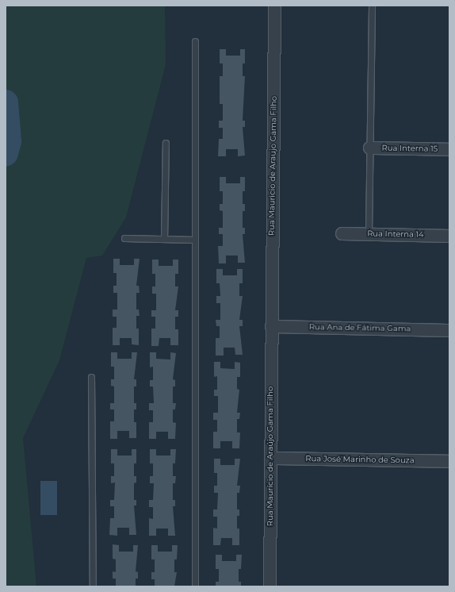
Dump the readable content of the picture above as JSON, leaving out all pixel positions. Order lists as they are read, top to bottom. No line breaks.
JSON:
{"streets":{"street":["Rua Interna 15","Rua Mauricio de Araujo Gama Filho","Rua Interna 14","Rua Ana de Fátima Gama","Rua Maurício de Araújo Gama Filho","Rua José Marinho de Souza"]},"crossings":[["Rua Mauricio de Araujo Gama Filho","Rua Ana de Fátima Gama"],["Rua Mauricio de Araujo Gama Filho","Rua Maurício de Araújo Gama Filho"],["Rua Ana de Fátima Gama","Rua Maurício de Araújo Gama Filho"],["Rua Maurício de Araújo Gama Filho","Rua José Marinho de Souza"]]}
